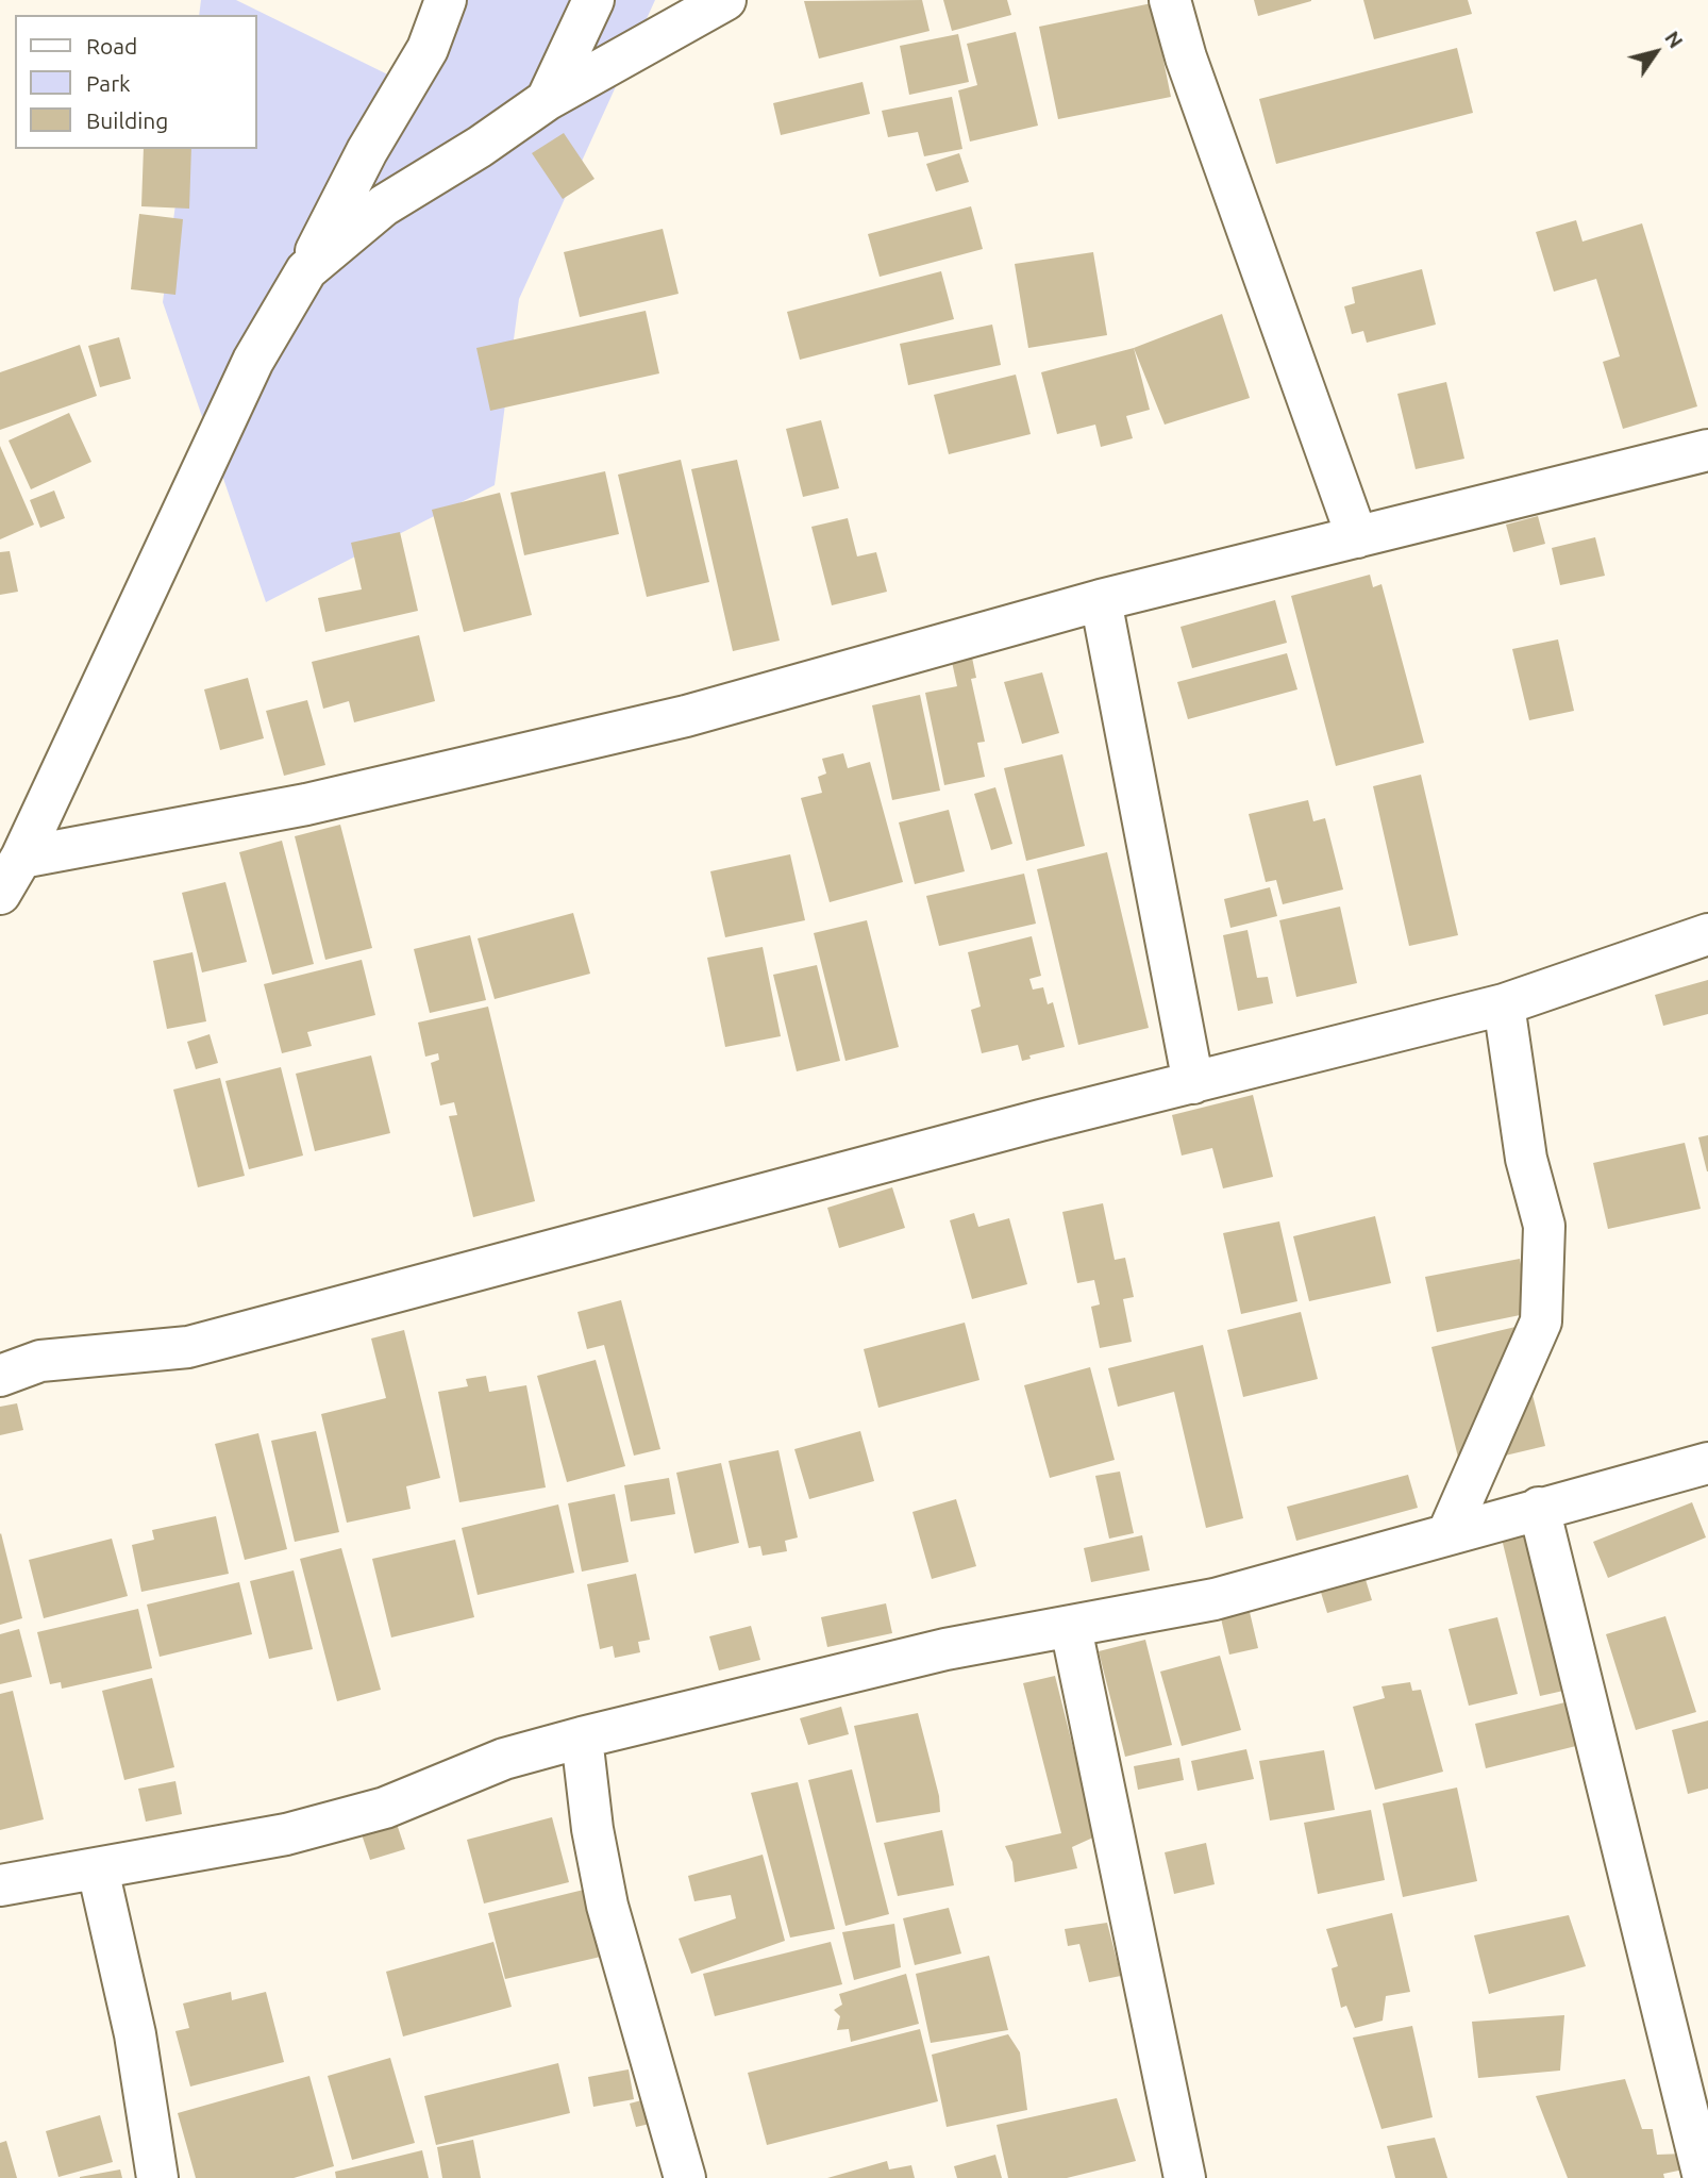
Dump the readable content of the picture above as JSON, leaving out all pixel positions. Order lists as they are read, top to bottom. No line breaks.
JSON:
{"legend":["Road","Park","Building"],"north":"top right"}
